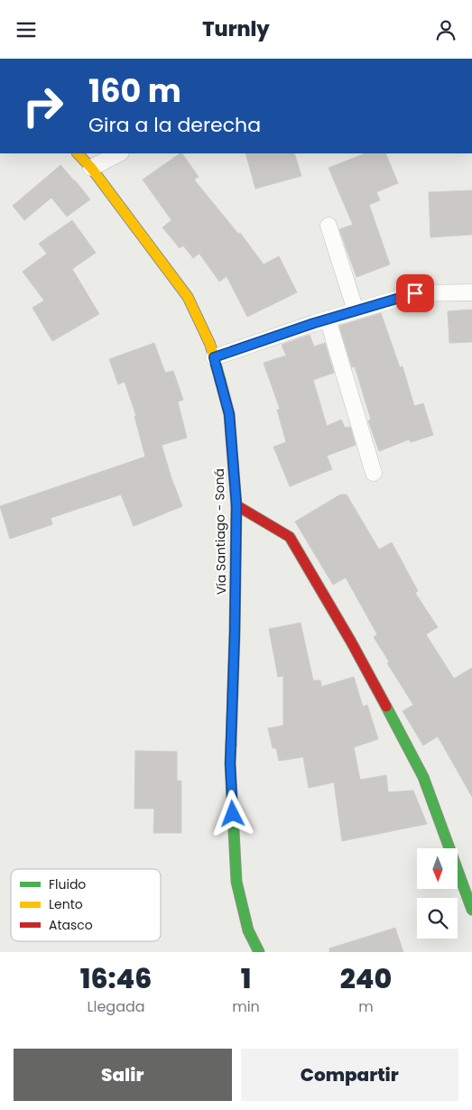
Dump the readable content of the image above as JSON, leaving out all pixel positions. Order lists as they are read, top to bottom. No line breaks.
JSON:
{"streets":{"main road":["Vía Santiago - Soná"]},"legend":["Fluido","Lento","Atasco"],"north":"bottom","page":{"header":"Turnly","turn":["160 m","Gira a la derecha"],"eta":["16:46","Llegada","1","min","240","m"],"buttons":["Salir","Compartir"]}}
